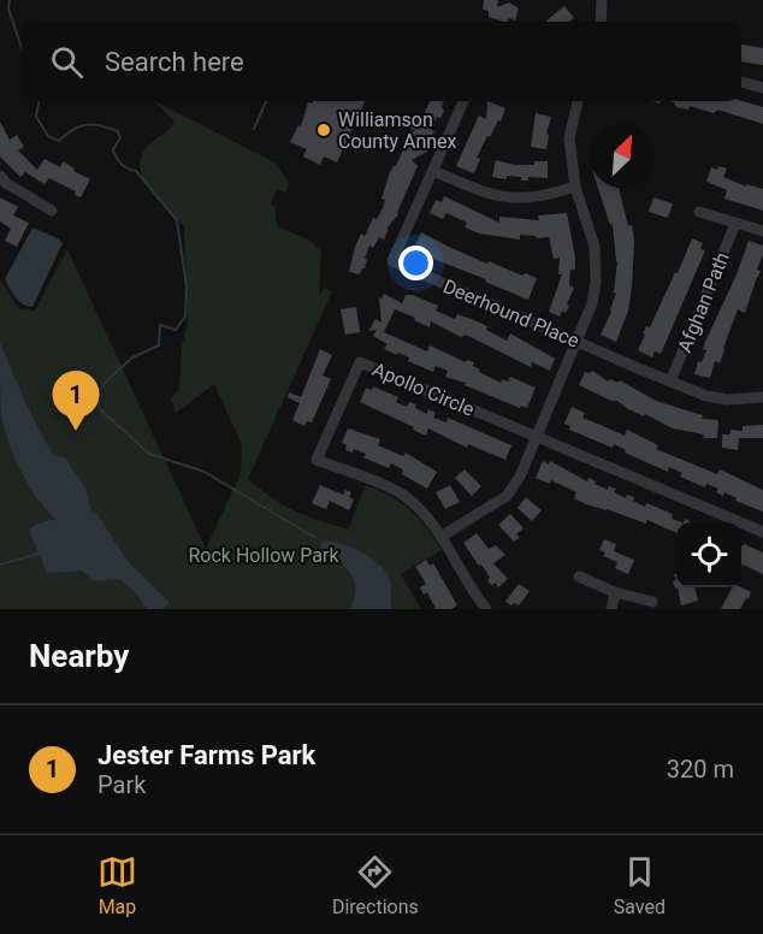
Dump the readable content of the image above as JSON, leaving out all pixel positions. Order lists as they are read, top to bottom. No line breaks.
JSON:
{"streets":{"street":["Afghan Path","Deerhound Place","Apollo Circle"]},"crossings":[["Afghan Path","Deerhound Place"]],"parks":["Rock Hollow Park"],"places":["Williamson County Annex"],"north":"top right","page":{"search":"Search here","pins":"1","heading":"Nearby","list":[{"mark":"1","name":"Jester Farms Park","note":"Park","value":"320 m"}],"nav":["Map","Directions","Saved"]}}
